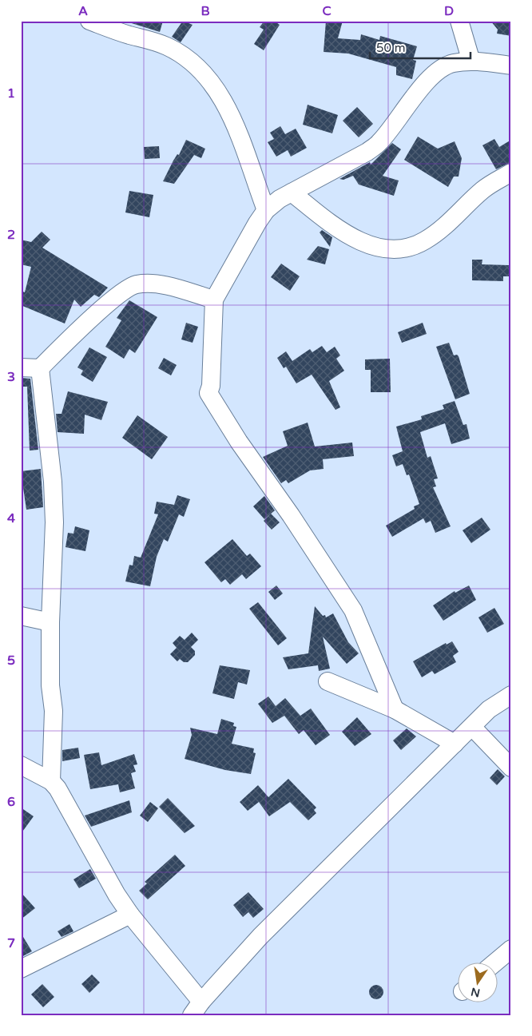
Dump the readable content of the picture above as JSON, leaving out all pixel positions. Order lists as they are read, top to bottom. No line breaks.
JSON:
{"scale_bar":"50 m","north":"bottom","grid":{"columns":["A","B","C","D"],"rows":["1","2","3","4","5","6","7"]}}
